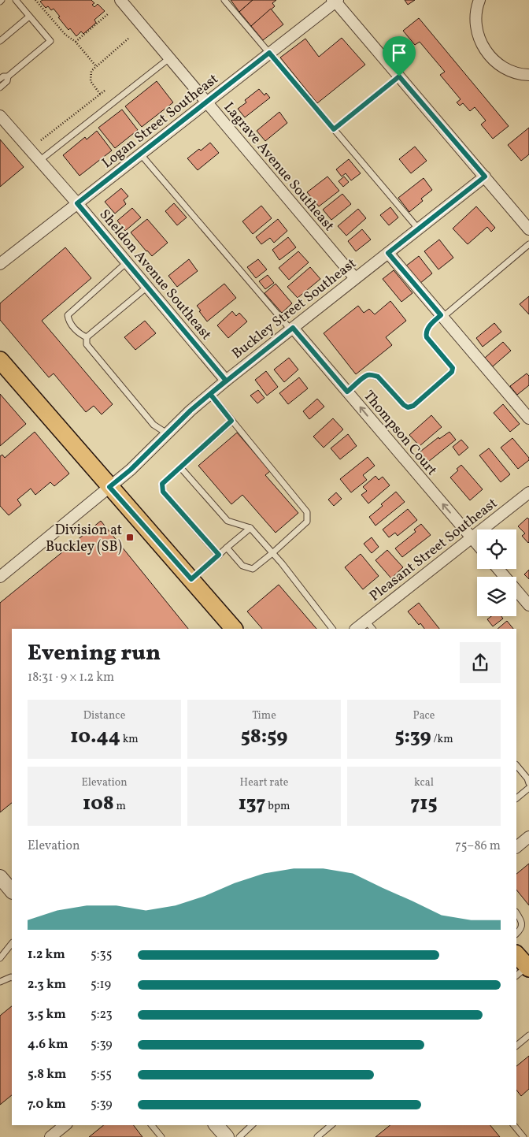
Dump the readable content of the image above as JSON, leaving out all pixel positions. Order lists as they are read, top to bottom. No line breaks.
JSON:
{"streets":{"street":["Logan Street Southeast","Lagrave Avenue Southeast","Sheldon Avenue Southeast","Buckley Street Southeast","Thompson Court","Pleasant Street Southeast"]},"crossings":[["Logan Street Southeast","Lagrave Avenue Southeast"],["Logan Street Southeast","Sheldon Avenue Southeast"],["Lagrave Avenue Southeast","Buckley Street Southeast"],["Sheldon Avenue Southeast","Buckley Street Southeast"],["Buckley Street Southeast","Thompson Court"],["Thompson Court","Pleasant Street Southeast"]],"one_way":["Thompson Court"],"places":{"transit":["Division at Buckley (SB)"]},"page":{"heading":["Evening run","18:31 · 9 × 1.2 km"],"stats":[["Distance","10.44 km"],["Time","58:59"],["Pace","5:39 /km"],["Elevation","108 m"],["Heart rate","137 bpm"],["kcal","715"]],"chart":["Elevation","75–86 m"],"list":[{"name":"1.2 km","note":"5:35"},{"name":"2.3 km","note":"5:19"},{"name":"3.5 km","note":"5:23"},{"name":"4.6 km","note":"5:39"},{"name":"5.8 km","note":"5:55"},{"name":"7.0 km","note":"5:39"}]}}
